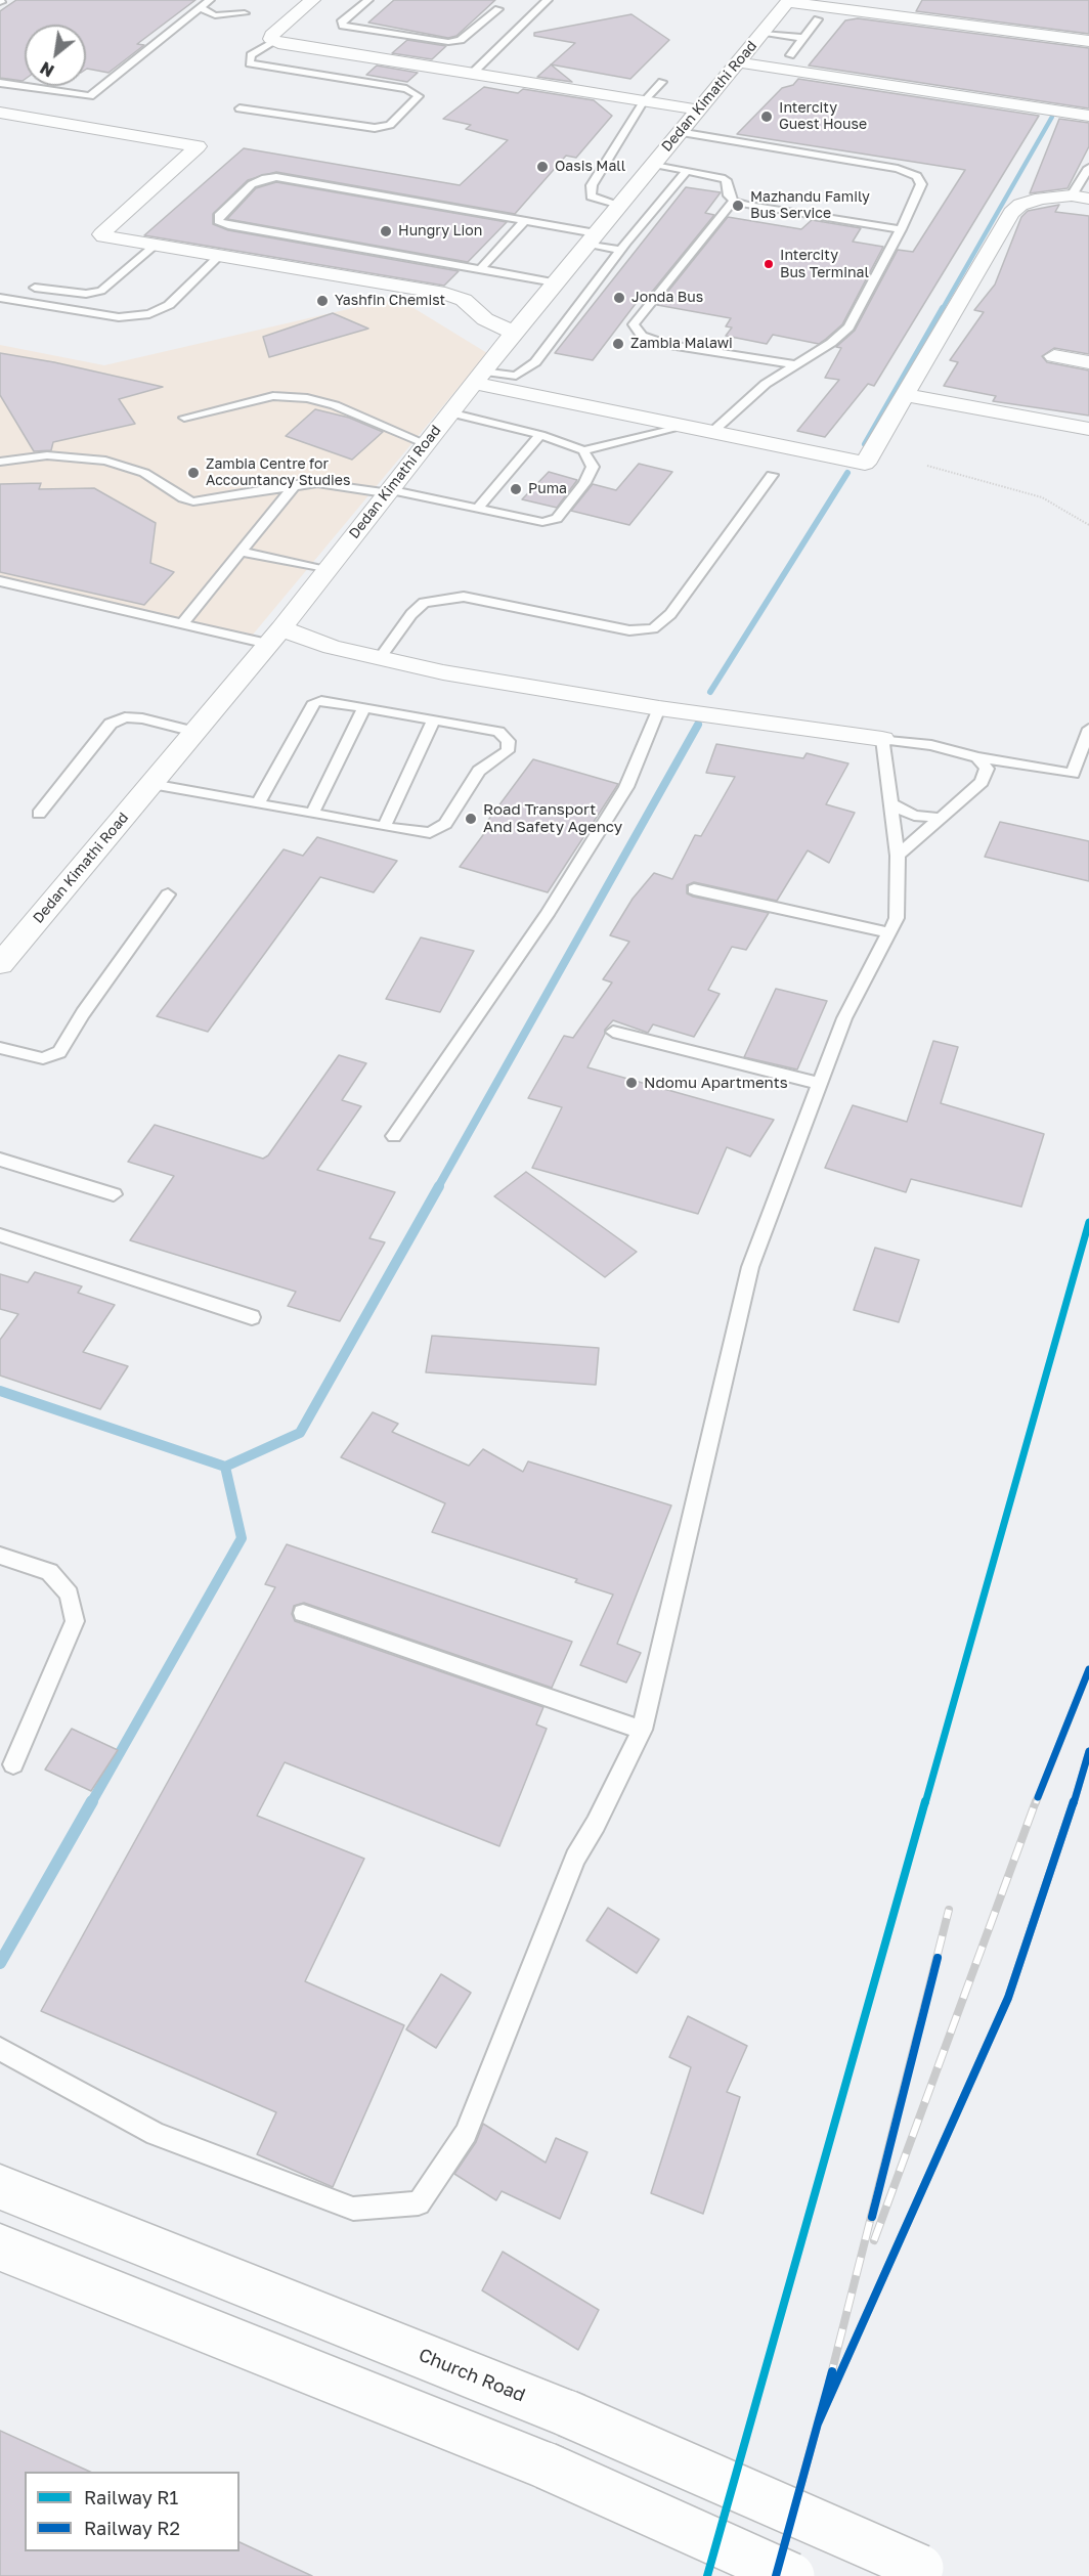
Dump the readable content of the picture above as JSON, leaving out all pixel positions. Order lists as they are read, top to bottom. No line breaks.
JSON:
{"streets":{"main road":["Church Road"],"street":["Dedan Kimathi Road"]},"places":["Intercity Guest House","Oasis Mall","Mazhandu Family Bus Service","Hungry Lion","Intercity Bus Terminal","Jonda Bus","Yashfin Chemist","Zambia Malawi","Zambia Centre for Accountancy Studies","Puma","Road Transport And Safety Agency","Ndomu Apartments"],"lines":["rail line R1","rail line R2"],"legend":["Railway R1","Railway R2"],"north":"bottom left"}
